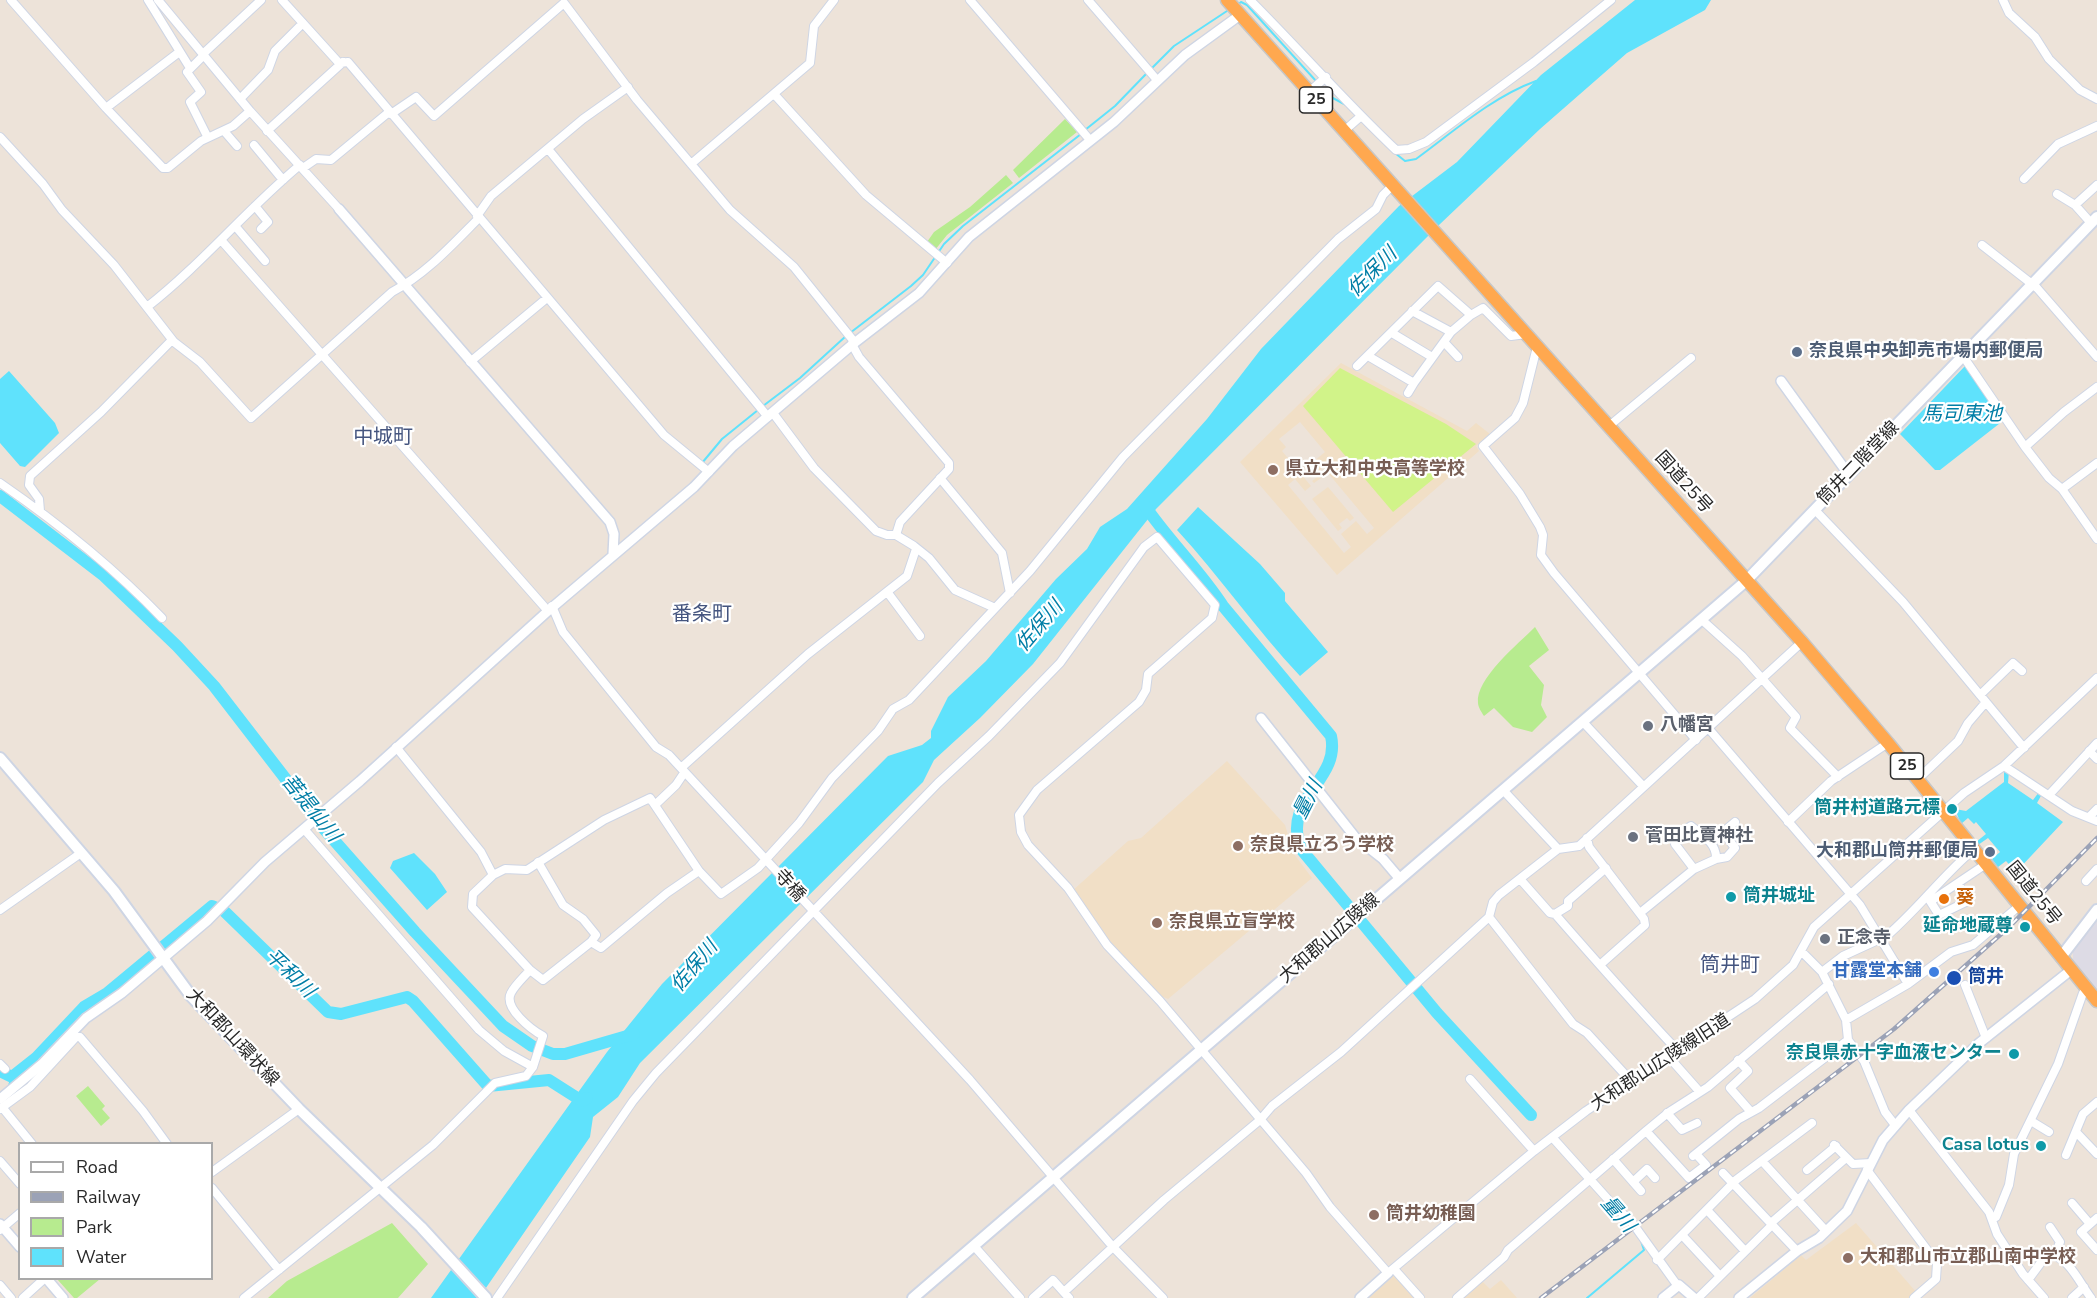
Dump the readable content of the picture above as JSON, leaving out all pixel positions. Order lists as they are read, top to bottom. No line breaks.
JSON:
{"streets":{"highway":["25","国道25号"],"main road":["筒井二階堂線","大和郡山広陵線","大和郡山環状線"],"street":["寺橋","大和郡山広陵線旧道"]},"crossings":[["筒井二階堂線","国道25号"],["筒井二階堂線","大和郡山広陵線"],["国道25号","大和郡山広陵線"],["国道25号","大和郡山広陵線旧道"],["寺橋","大和郡山広陵線"]],"districts":["中城町","番条町","筒井町"],"water":["佐保川","馬司東池","量川","菩提仙川","平和川"],"places":["奈良県中央卸売市場内郵便局","県立大和中央高等学校","八幡宮","筒井村道路元標","菅田比賣神社","奈良県立ろう学校","大和郡山筒井郵便局","筒井城址","葵","奈良県立盲学校","延命地蔵尊","正念寺","甘露堂本舗","筒井","奈良県赤十字血液センター","Casa lotus","筒井幼稚園","大和郡山市立郡山南中学校"],"legend":["Road","Railway","Park","Water"]}
